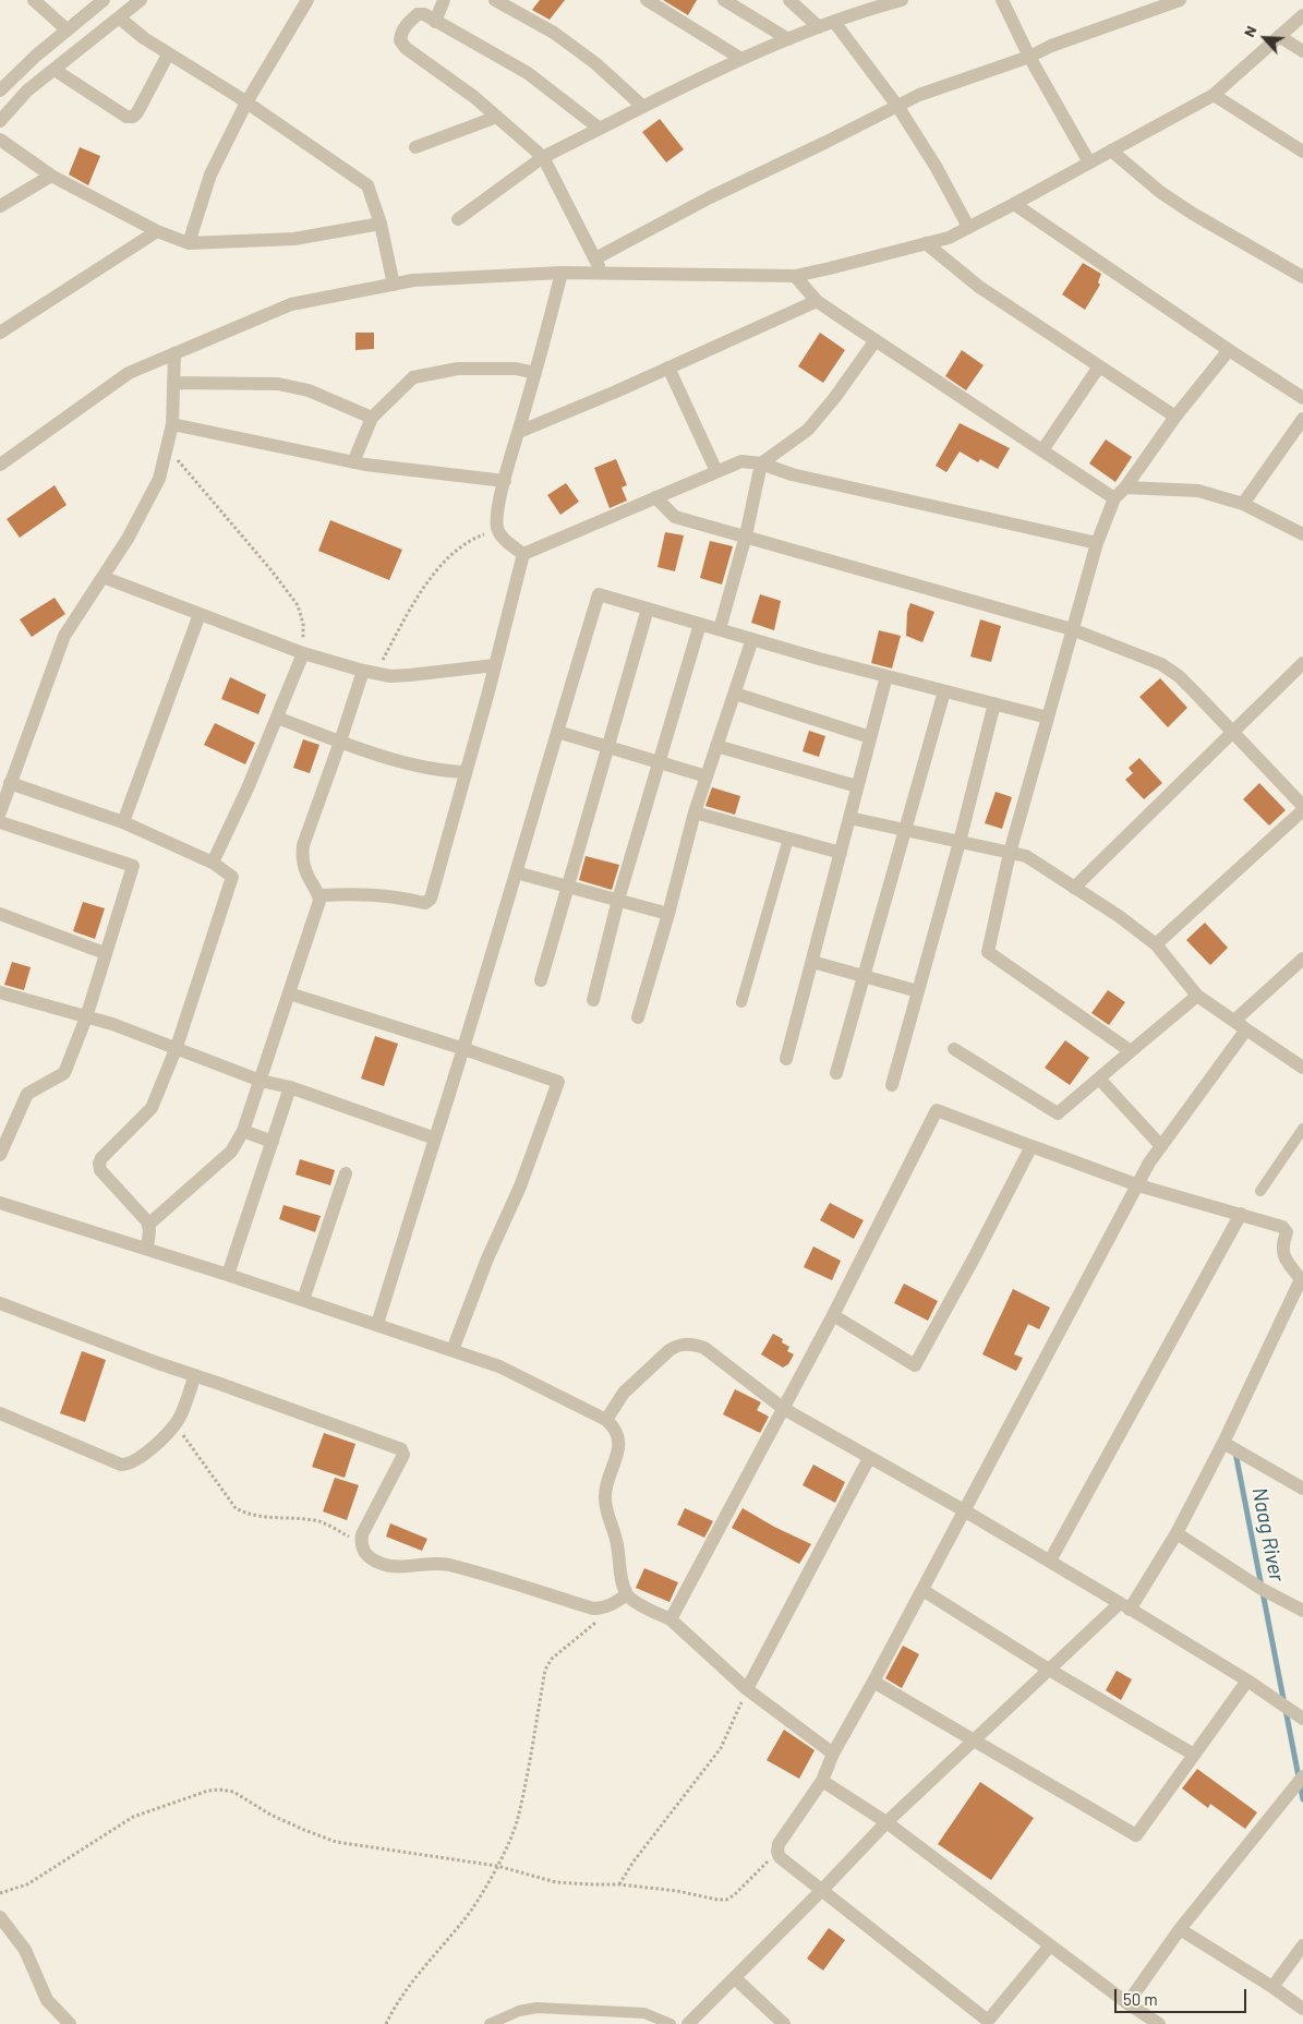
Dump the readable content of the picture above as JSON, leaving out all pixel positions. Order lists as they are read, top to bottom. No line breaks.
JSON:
{"water":["Naag River"],"scale_bar":"50 m","north":"top left"}
